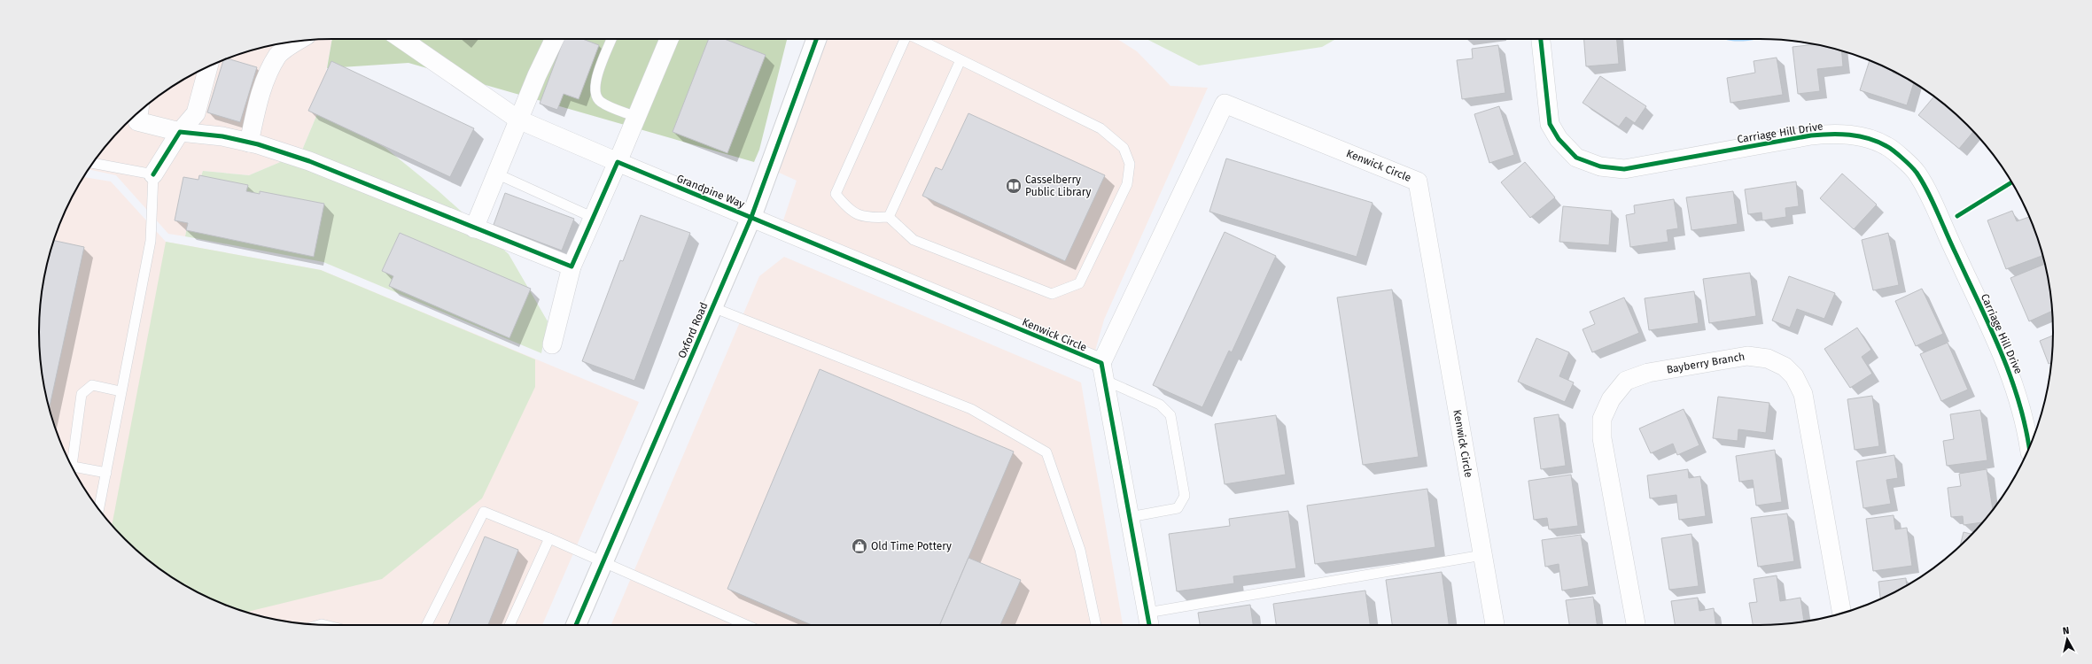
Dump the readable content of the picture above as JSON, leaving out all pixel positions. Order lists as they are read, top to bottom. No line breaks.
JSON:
{"streets":{"street":["Carriage Hill Drive","Kenwick Circle","Grandpine Way","Oxford Road","Bayberry Branch"]},"crossings":[["Kenwick Circle","Grandpine Way"],["Kenwick Circle","Oxford Road"],["Grandpine Way","Oxford Road"]],"places":{"library":["Casselberry Public Library"],"shop":["Old Time Pottery"]},"north":"top"}
